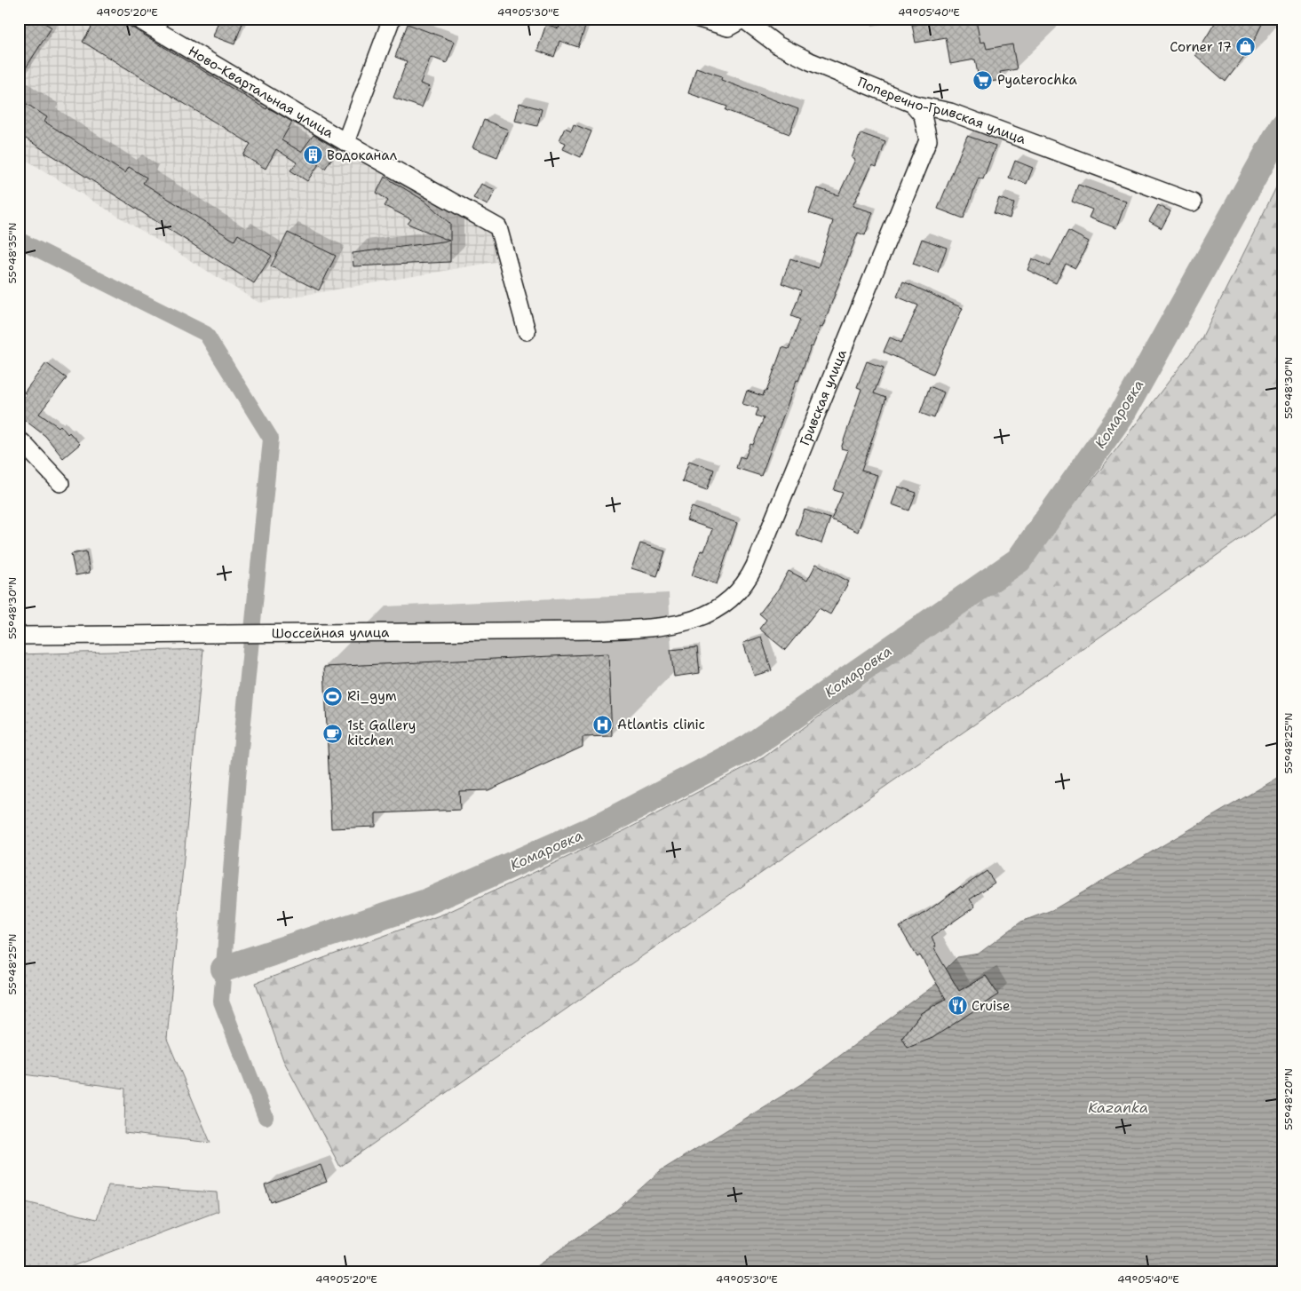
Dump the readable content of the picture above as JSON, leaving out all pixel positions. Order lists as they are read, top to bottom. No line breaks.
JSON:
{"streets":{"street":["Ново-Квартальная улица","Поперечно-Гривская улица","Гривская улица","Шоссейная улица"]},"crossings":[["Поперечно-Гривская улица","Гривская улица"],["Гривская улица","Шоссейная улица"]],"water":["Комаровка","Kazanka"],"places":{"shop":["Corner 17"],"supermarket":["Pyaterochka"],"building":["Водоканал"],"sports":["Ri_gym"],"hospital":["Atlantis clinic"],"cafe":["1st Gallery kitchen"],"restaurant":["Cruise"]},"coordinates":["49°05'20\"E","49°05'30\"E","49°05'40\"E","55°48'35\"N","55°48'30\"N","55°48'25\"N","55°48'20\"N"]}
